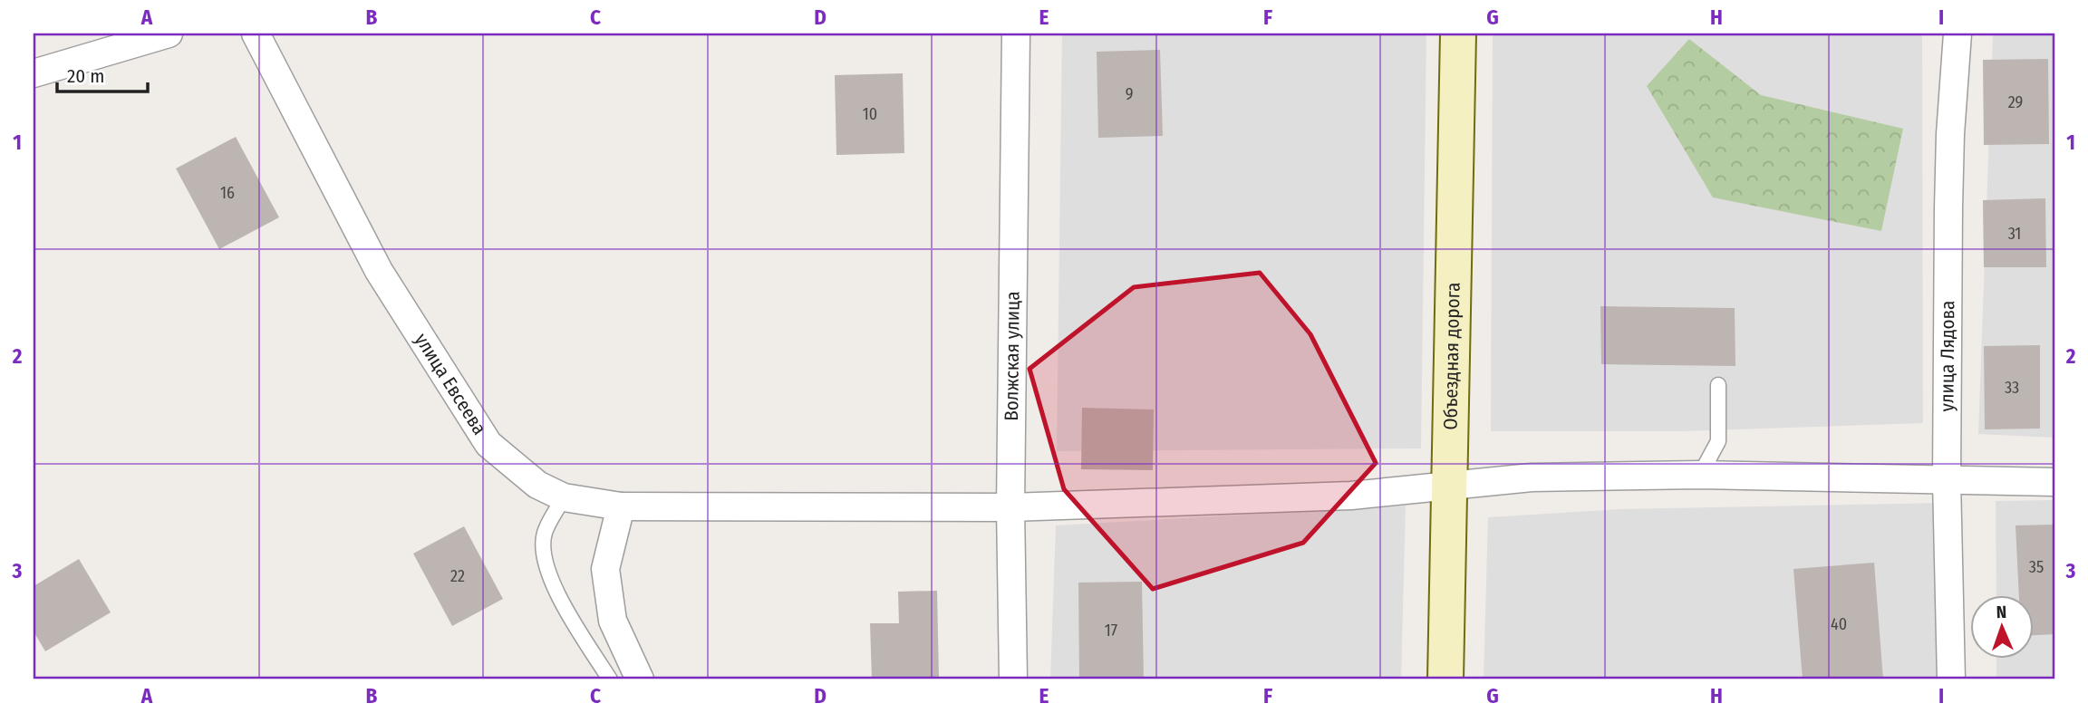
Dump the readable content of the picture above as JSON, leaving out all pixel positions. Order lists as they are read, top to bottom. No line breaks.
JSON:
{"streets":{"main road":["Объездная дорога"],"street":["улица Лядова","Волжская улица","улица Евсеева"]},"crossings":[["улица Лядова","улица Евсеева"],["Волжская улица","улица Евсеева"],["Объездная дорога","улица Евсеева"]],"house_numbers":["9","29","10","16","31","33","35","22","40","17"],"scale_bar":"20 m","north":"top","grid":{"columns":["A","B","C","D","E","F","G","H","I"],"rows":["1","2","3"]}}
